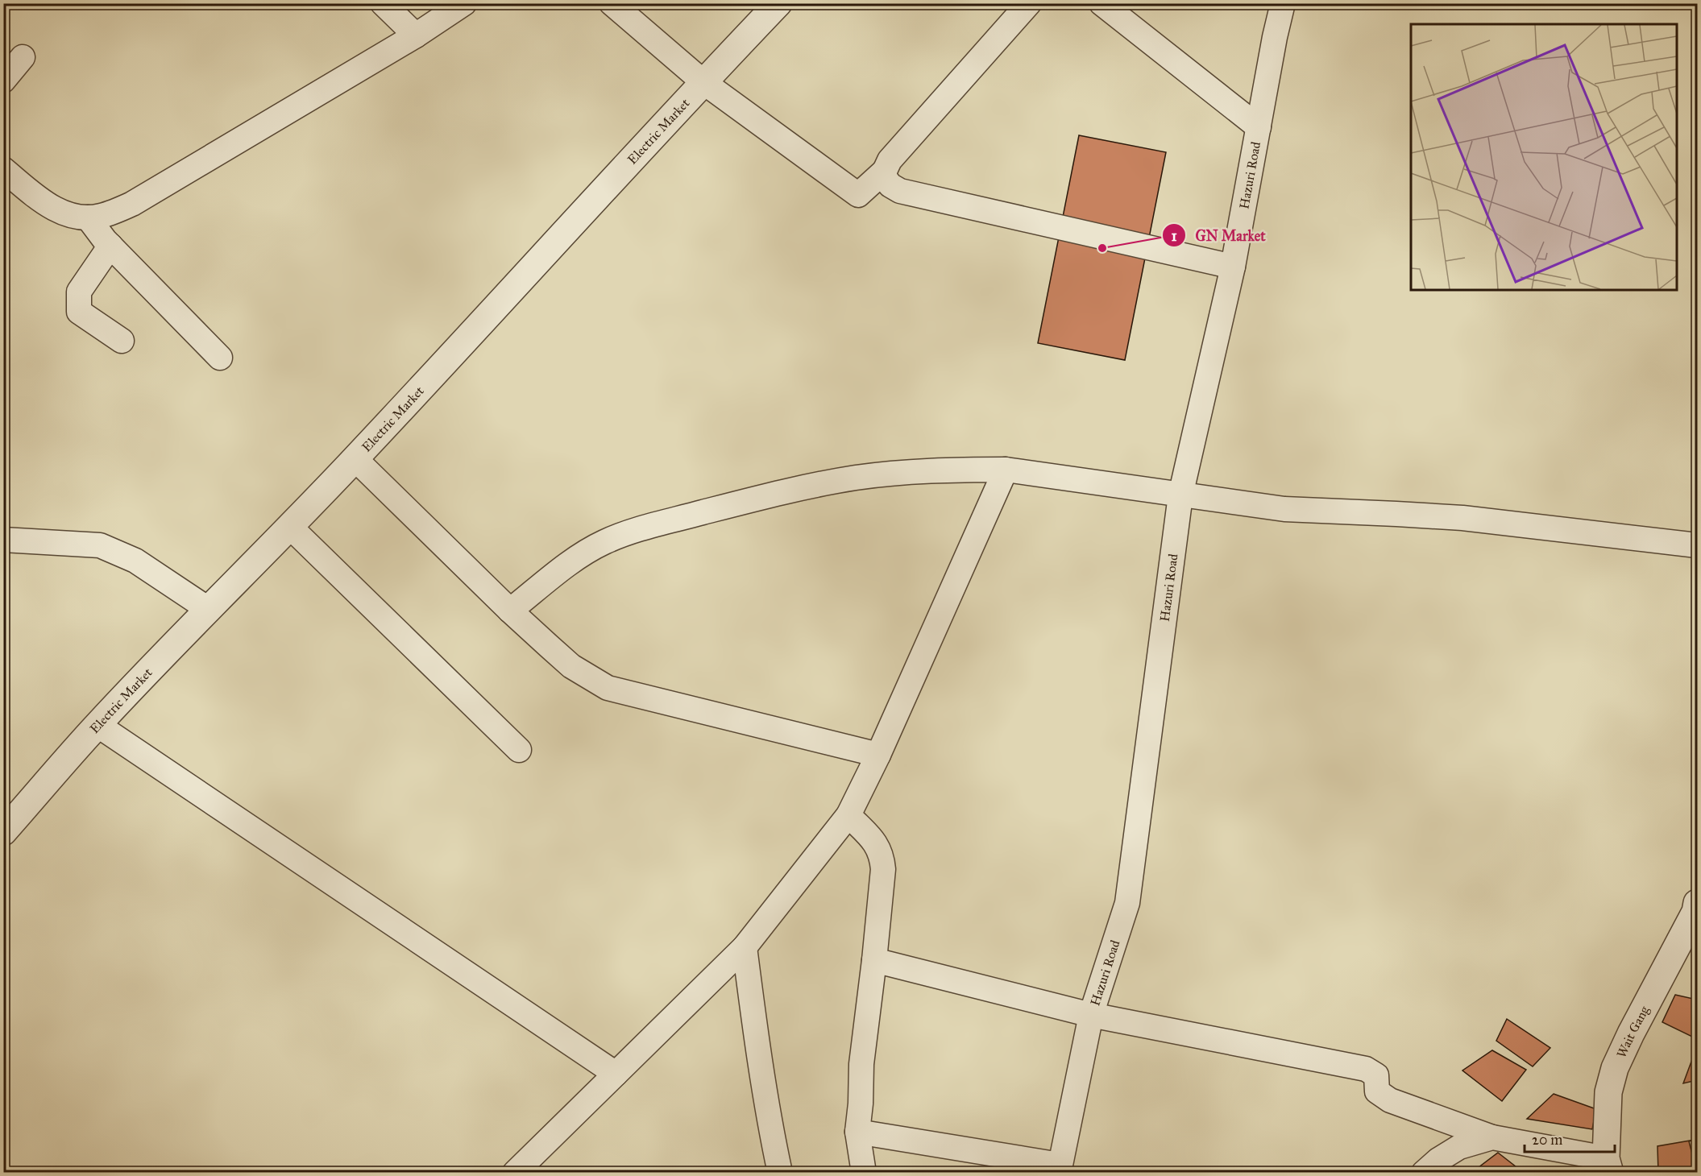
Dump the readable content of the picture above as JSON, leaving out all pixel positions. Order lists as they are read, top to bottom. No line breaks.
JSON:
{"streets":{"street":["Electric Market","Hazuri Road","Wait Gang"]},"places":["GN Market"],"scale_bar":"20 m"}
